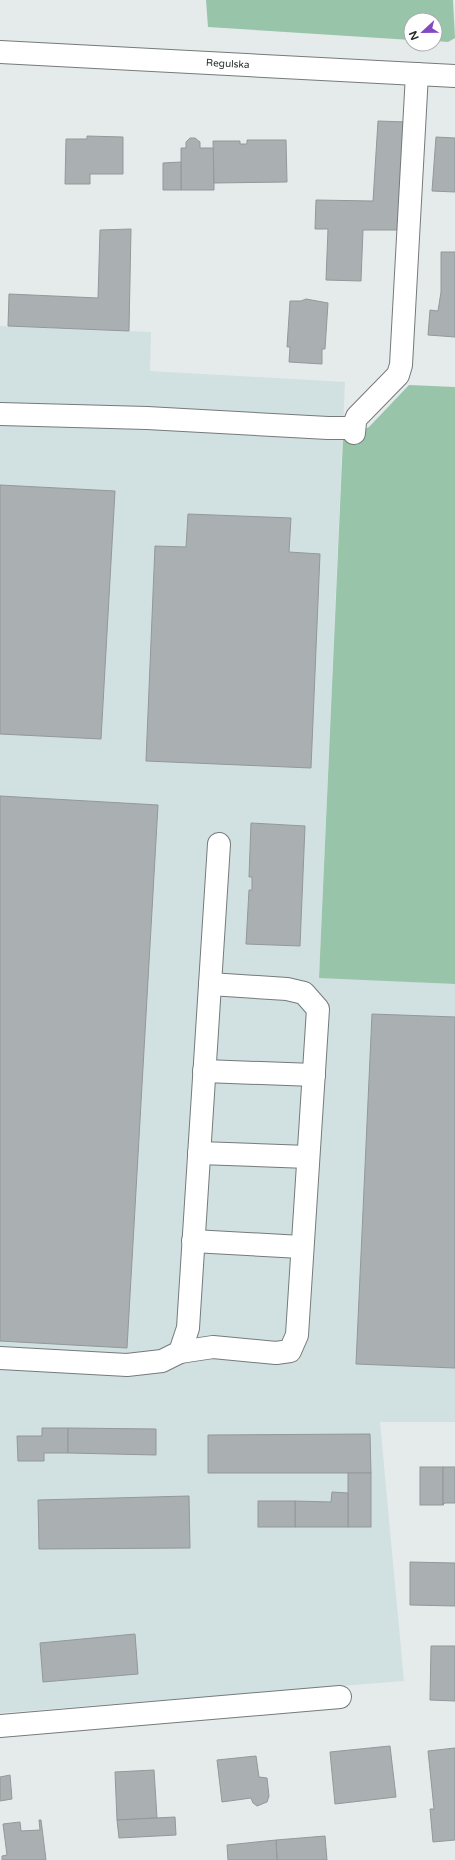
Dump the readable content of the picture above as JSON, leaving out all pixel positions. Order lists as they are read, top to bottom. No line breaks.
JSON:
{"streets":{"street":["Regulska"]},"north":"left"}
